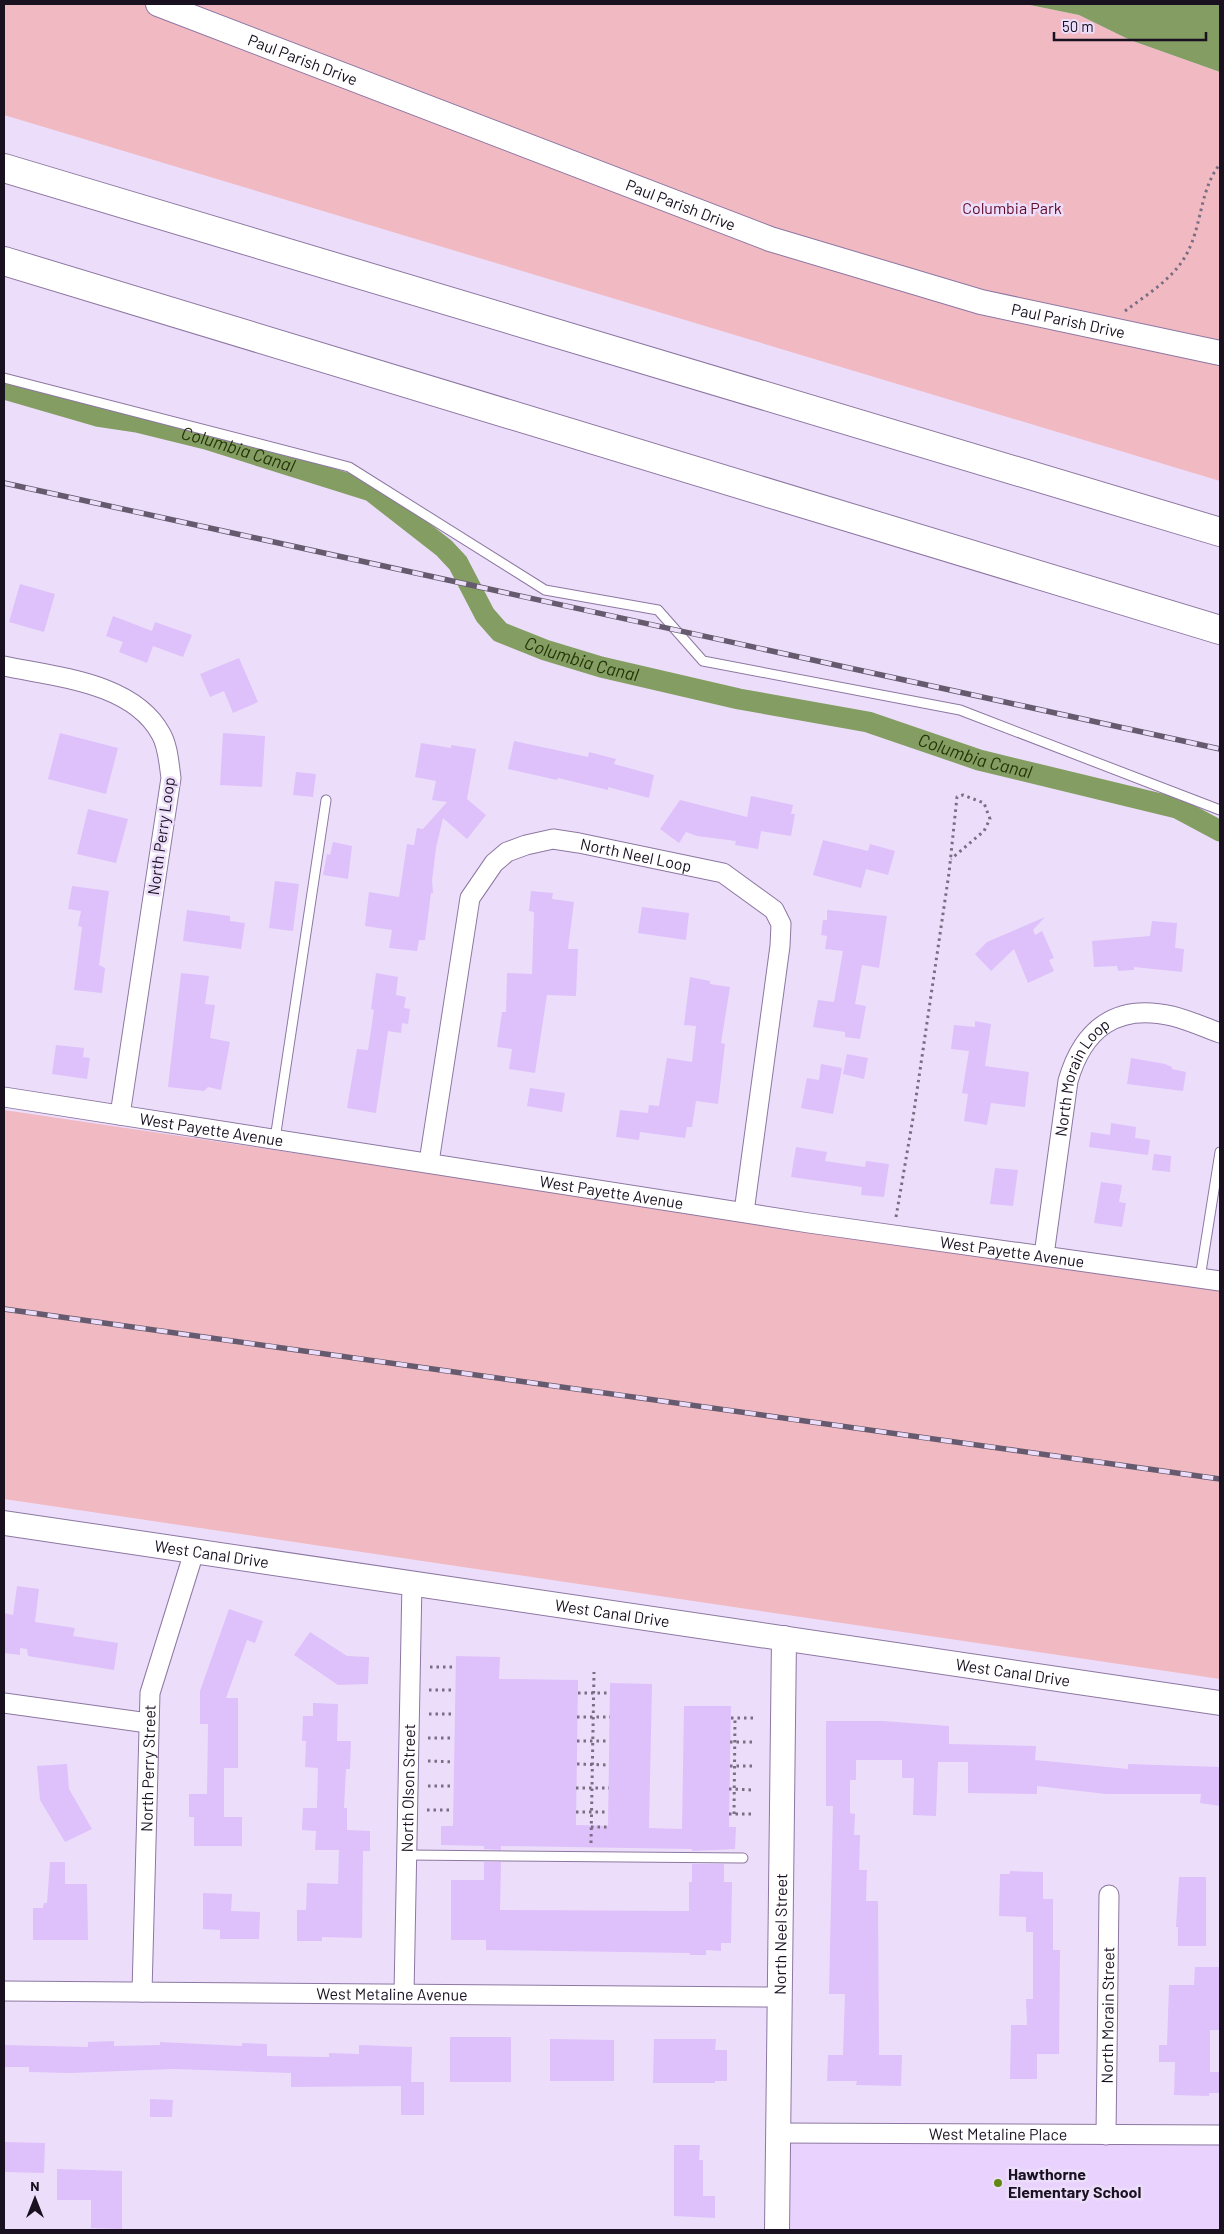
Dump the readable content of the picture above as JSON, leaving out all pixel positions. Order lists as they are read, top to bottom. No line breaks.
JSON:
{"streets":{"street":["Paul Parish Drive","North Perry Loop","North Neel Loop","North Morain Loop","West Payette Avenue","West Canal Drive","North Perry Street","North Olson Street","North Neel Street","West Metaline Avenue","North Morain Street","West Metaline Place"]},"crossings":[["North Perry Loop","West Payette Avenue"],["North Neel Loop","West Payette Avenue"],["North Morain Loop","West Payette Avenue"],["West Canal Drive","North Perry Street"],["West Canal Drive","North Olson Street"],["West Canal Drive","North Neel Street"],["North Perry Street","West Metaline Avenue"],["North Olson Street","West Metaline Avenue"],["North Neel Street","West Metaline Avenue"],["North Neel Street","West Metaline Place"],["North Morain Street","West Metaline Place"]],"water":["Columbia Canal"],"parks":["Columbia Park"],"places":["Hawthorne Elementary School"],"scale_bar":"50 m","north":"top"}
